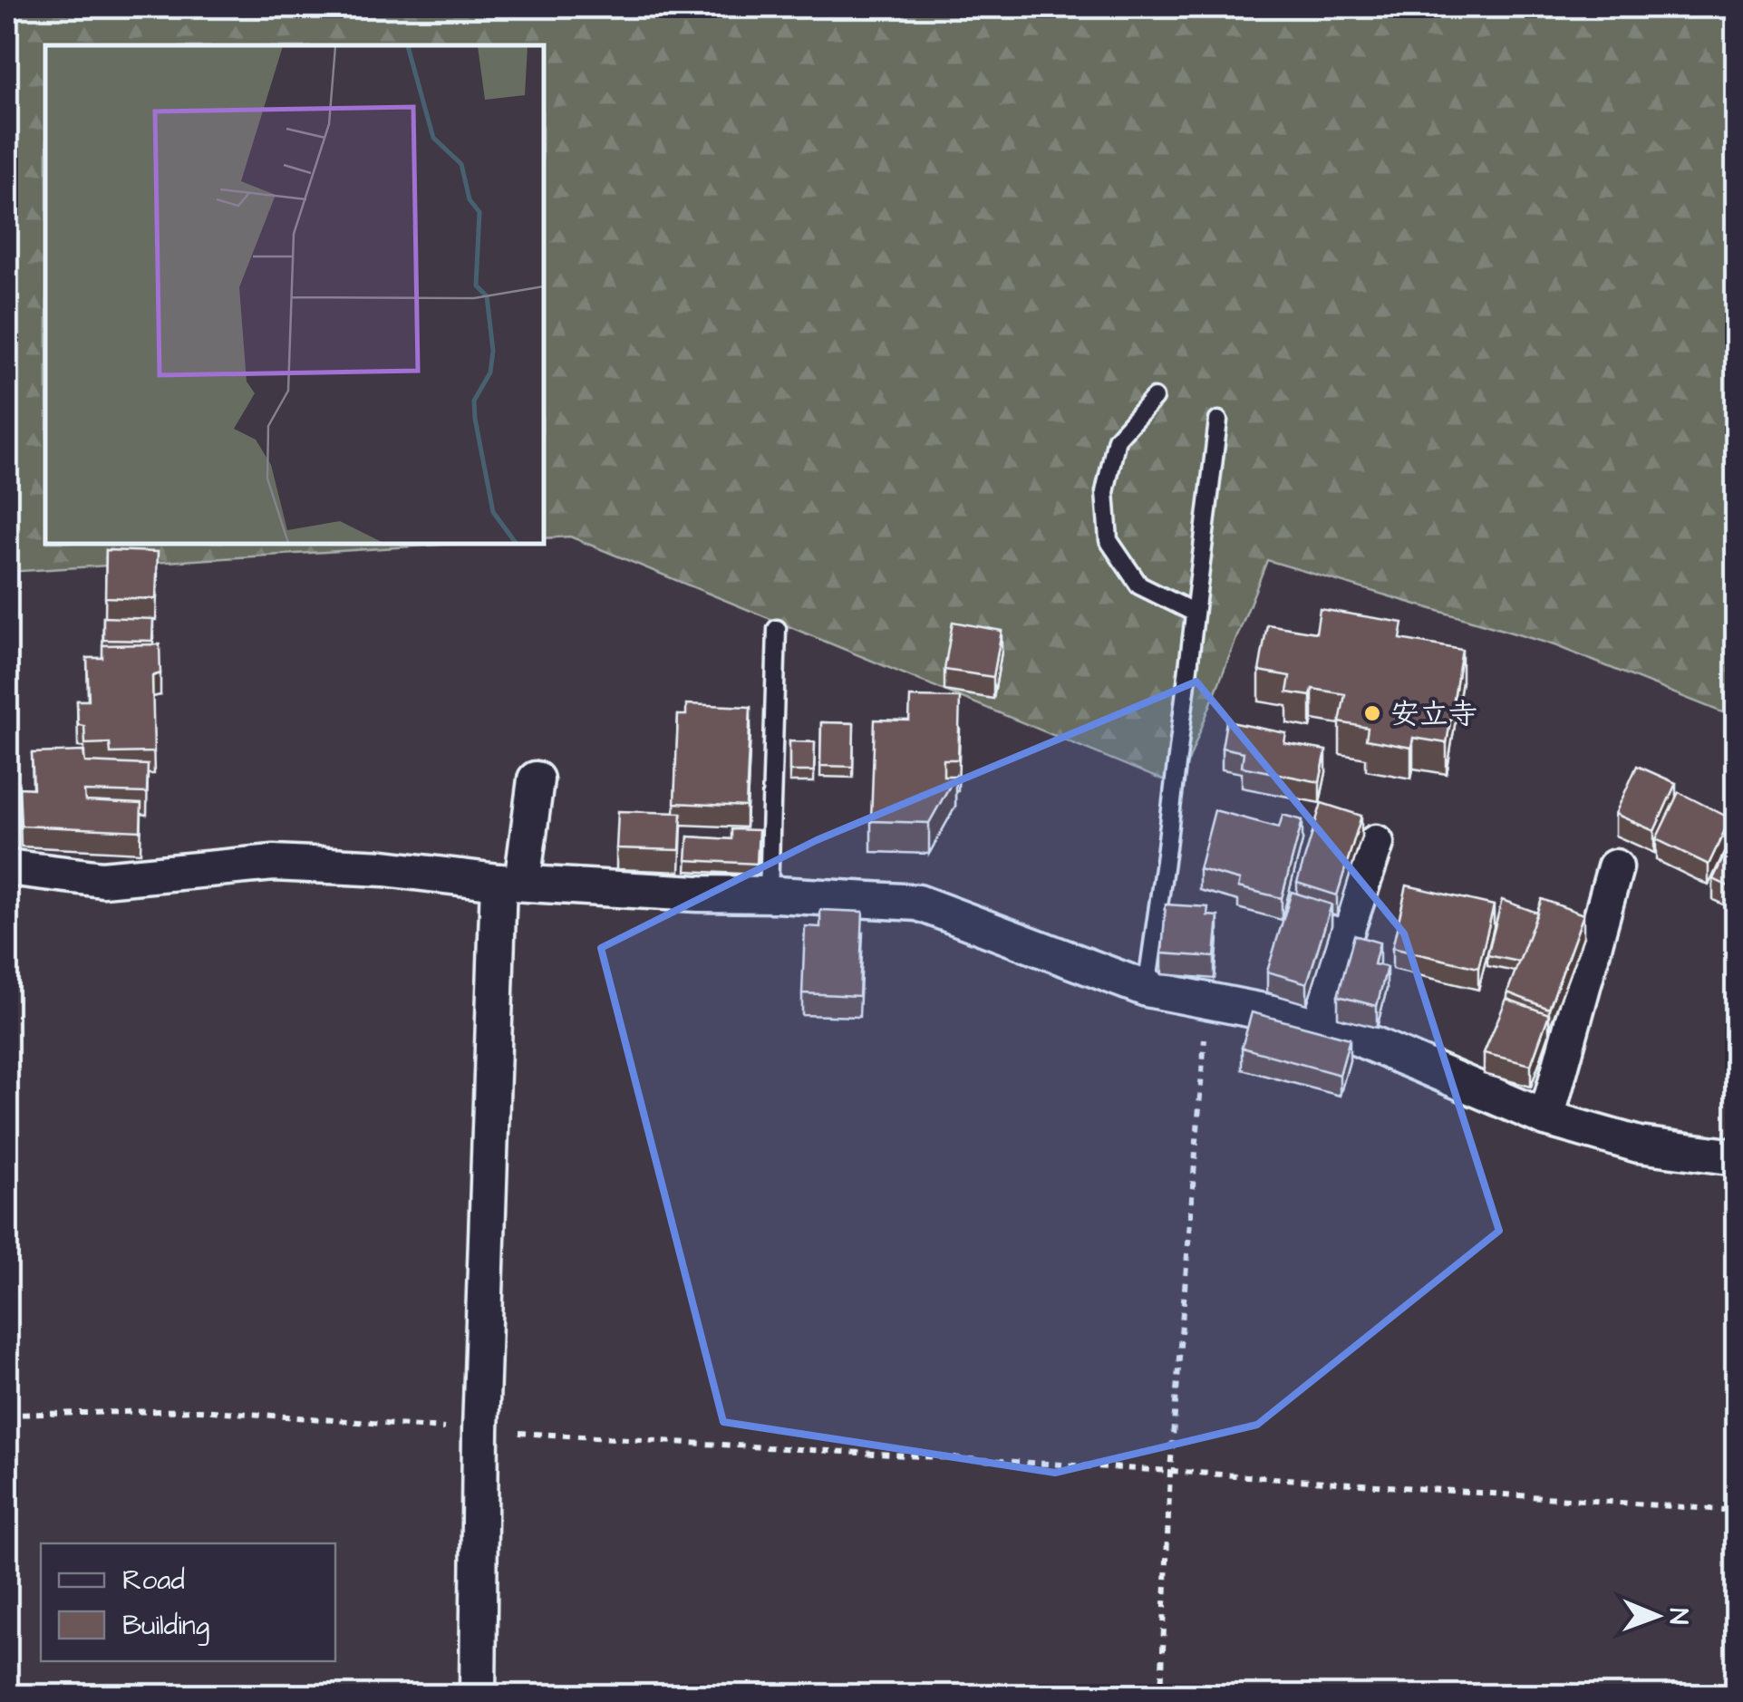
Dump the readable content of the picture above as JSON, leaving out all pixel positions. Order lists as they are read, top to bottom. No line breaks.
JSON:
{"places":["安立寺"],"legend":["Road","Building"],"north":"right"}
